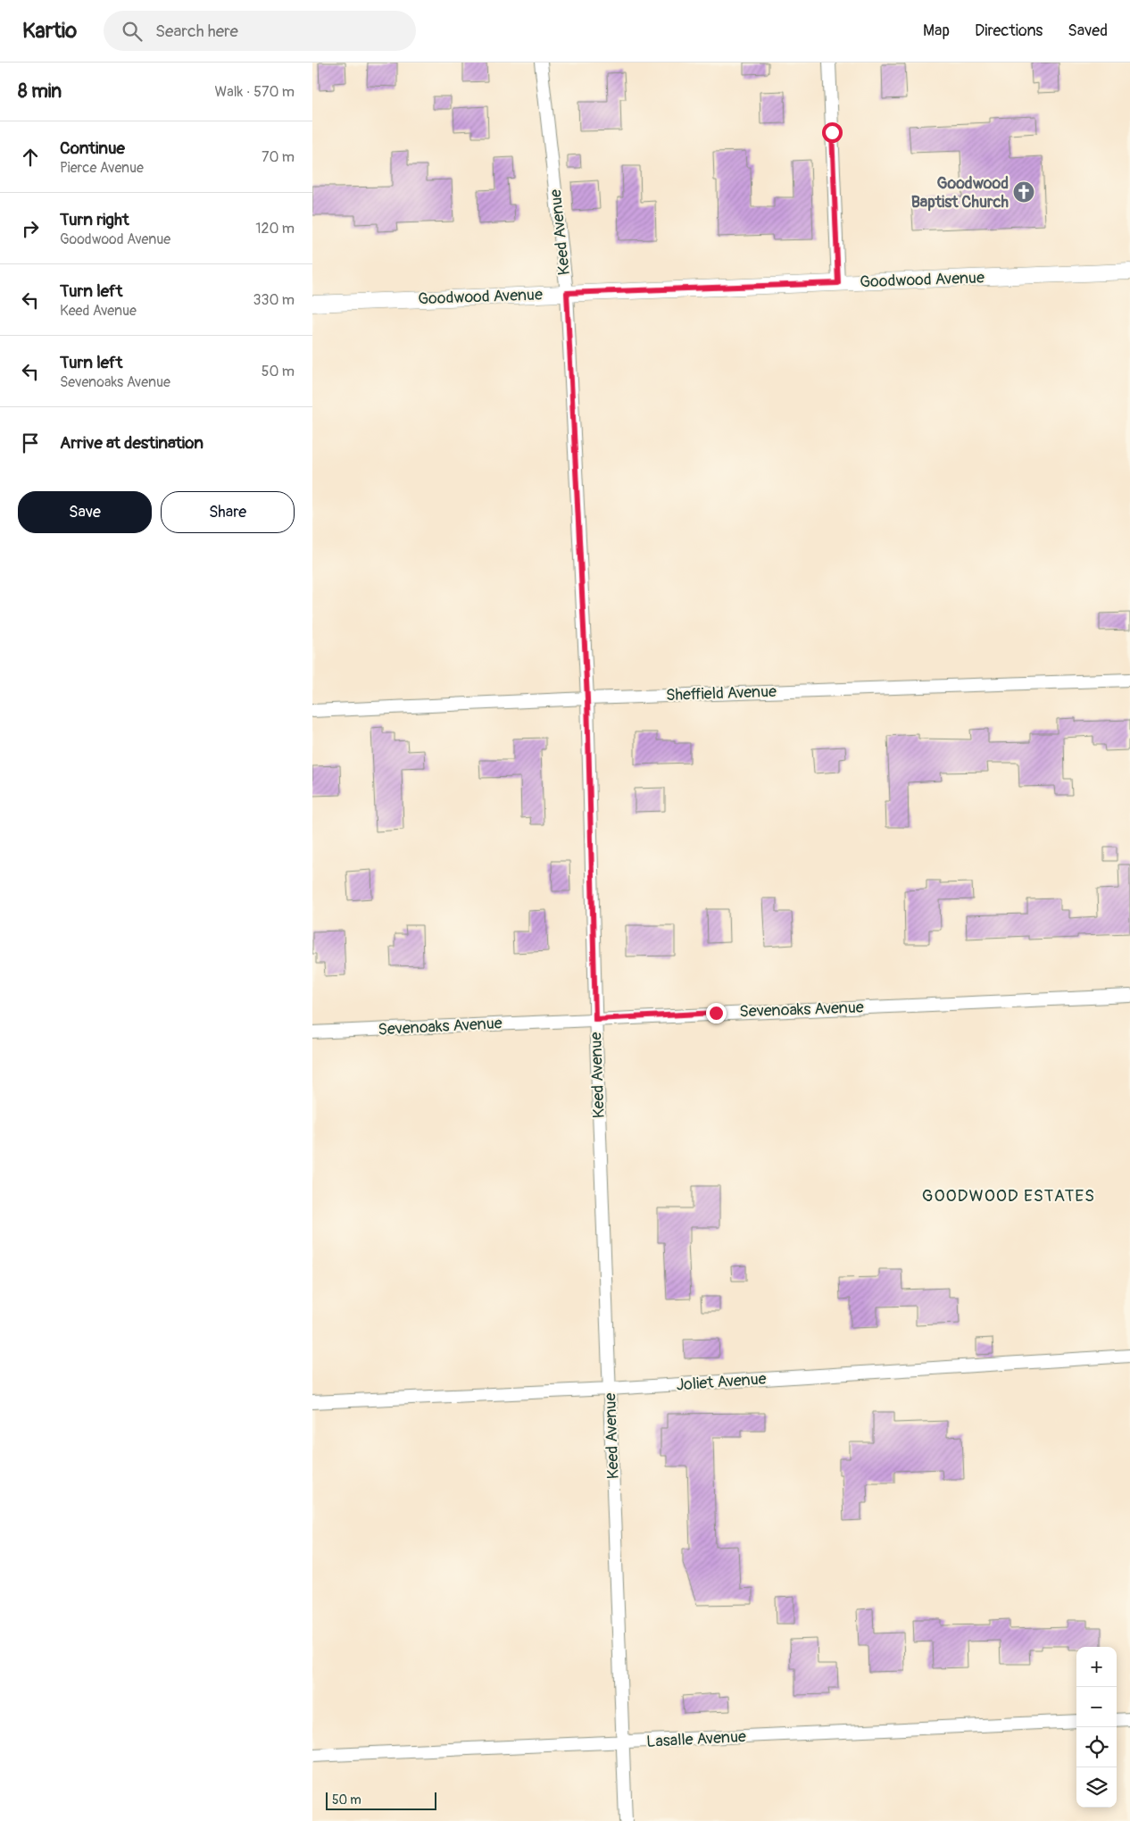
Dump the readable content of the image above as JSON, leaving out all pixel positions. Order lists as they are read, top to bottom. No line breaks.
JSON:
{"streets":{"street":["Keed Avenue","Goodwood Avenue","Sheffield Avenue","Sevenoaks Avenue","Joliet Avenue","Lasalle Avenue"]},"crossings":[["Keed Avenue","Goodwood Avenue"],["Keed Avenue","Sheffield Avenue"],["Keed Avenue","Sevenoaks Avenue"],["Keed Avenue","Joliet Avenue"],["Keed Avenue","Lasalle Avenue"]],"districts":["GOODWOOD ESTATES"],"places":{"church":["Goodwood Baptist Church"]},"scale_bar":"50 m","page":{"header":"Kartio","search":"Search here","nav":["Map","Directions","Saved"],"heading":["8 min","Walk · 570 m"],"list":[["Continue","Pierce Avenue","70 m"],["Turn right","Goodwood Avenue","120 m"],["Turn left","Keed Avenue","330 m"],["Turn left","Sevenoaks Avenue","50 m"],"Arrive at destination"],"buttons":["Save","Share"],"map_buttons":["+","−"],"scale":"50 m"}}
